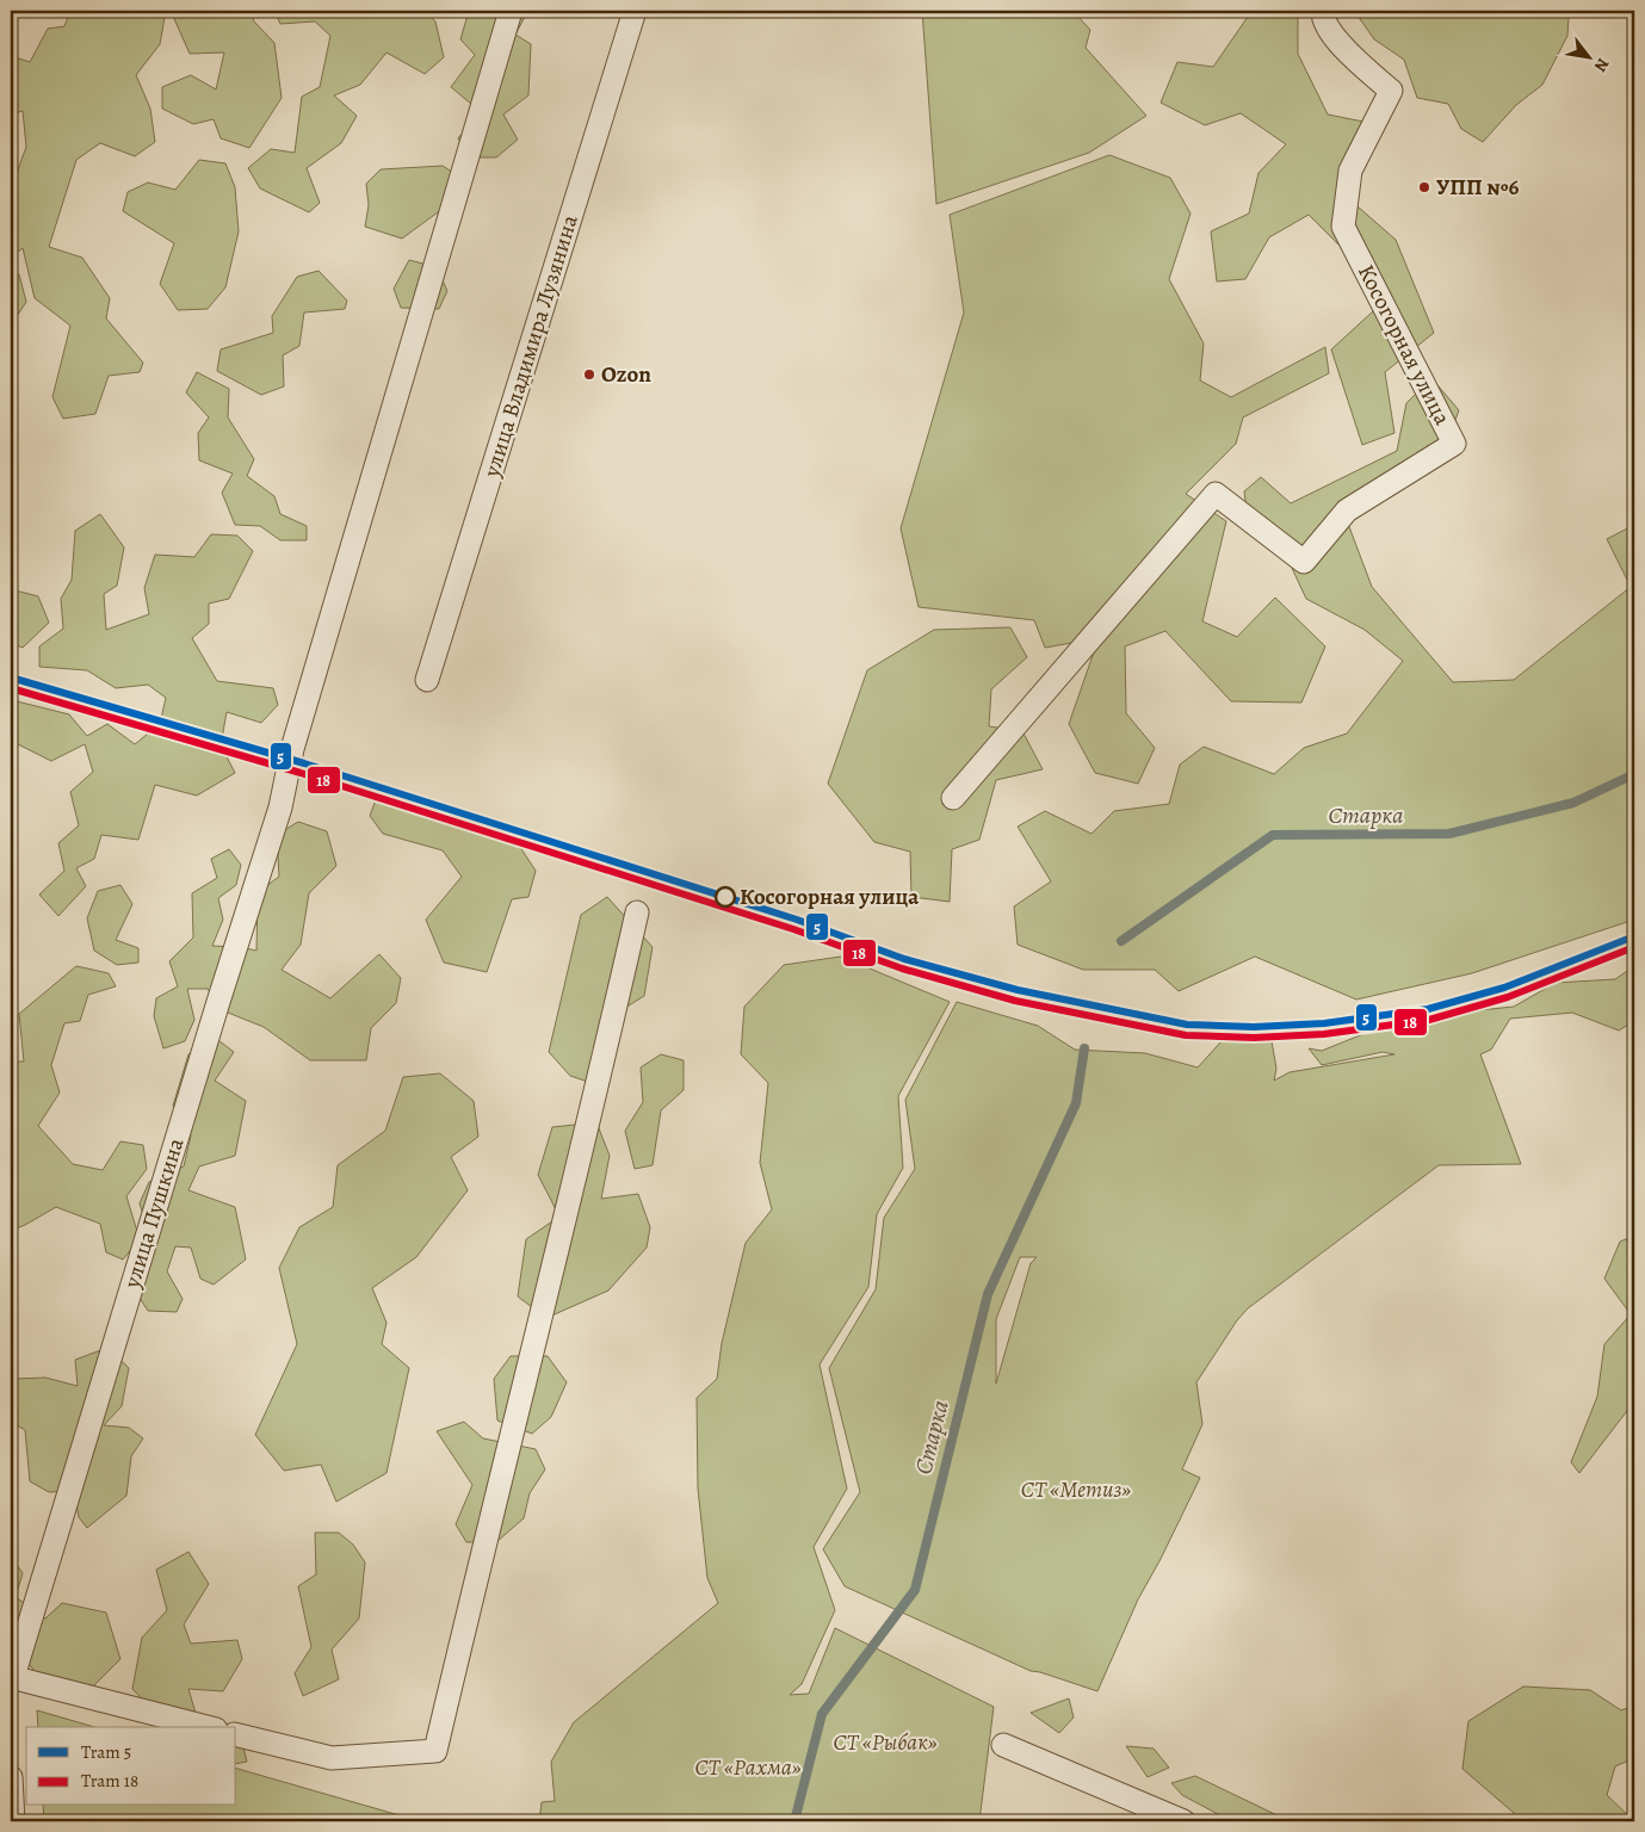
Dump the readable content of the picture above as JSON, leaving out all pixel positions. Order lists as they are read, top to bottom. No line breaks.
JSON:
{"streets":{"street":["Косогорная улица","улица Владимира Лузянина","улица Пушкина"]},"water":["Старка"],"parks":["СТ «Метиз»","СТ «Рыбак»","СТ «Рахма»"],"places":["УПП №6","Ozon","Косогорная улица"],"lines":["tram line 5","tram line 18"],"legend":["Tram 5","Tram 18"],"north":"bottom right"}
